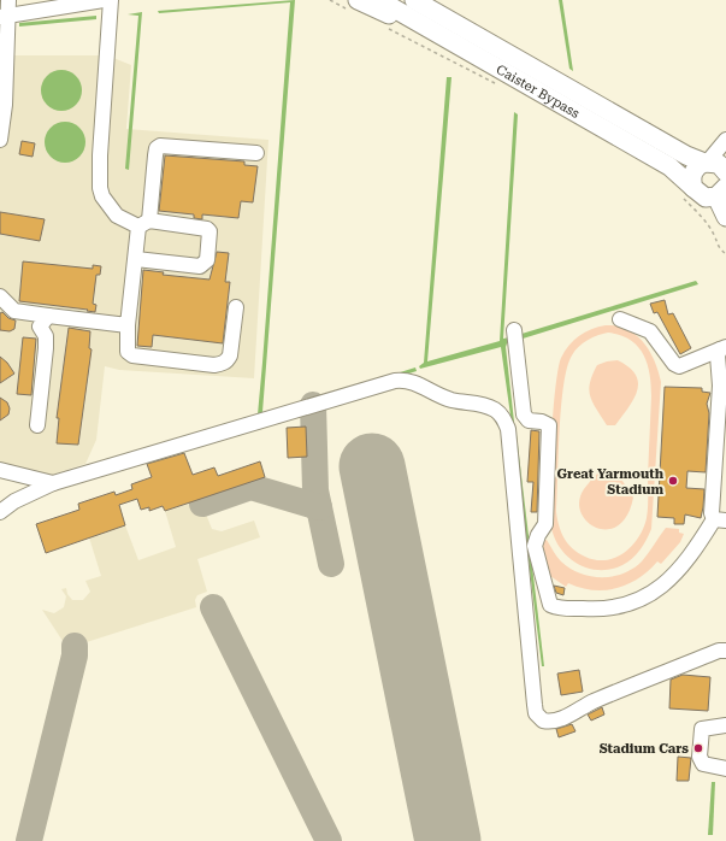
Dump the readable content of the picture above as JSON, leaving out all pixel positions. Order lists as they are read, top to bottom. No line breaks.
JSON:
{"streets":{"main road":["Caister Bypass"]},"places":["Great Yarmouth Stadium","Stadium Cars"]}
